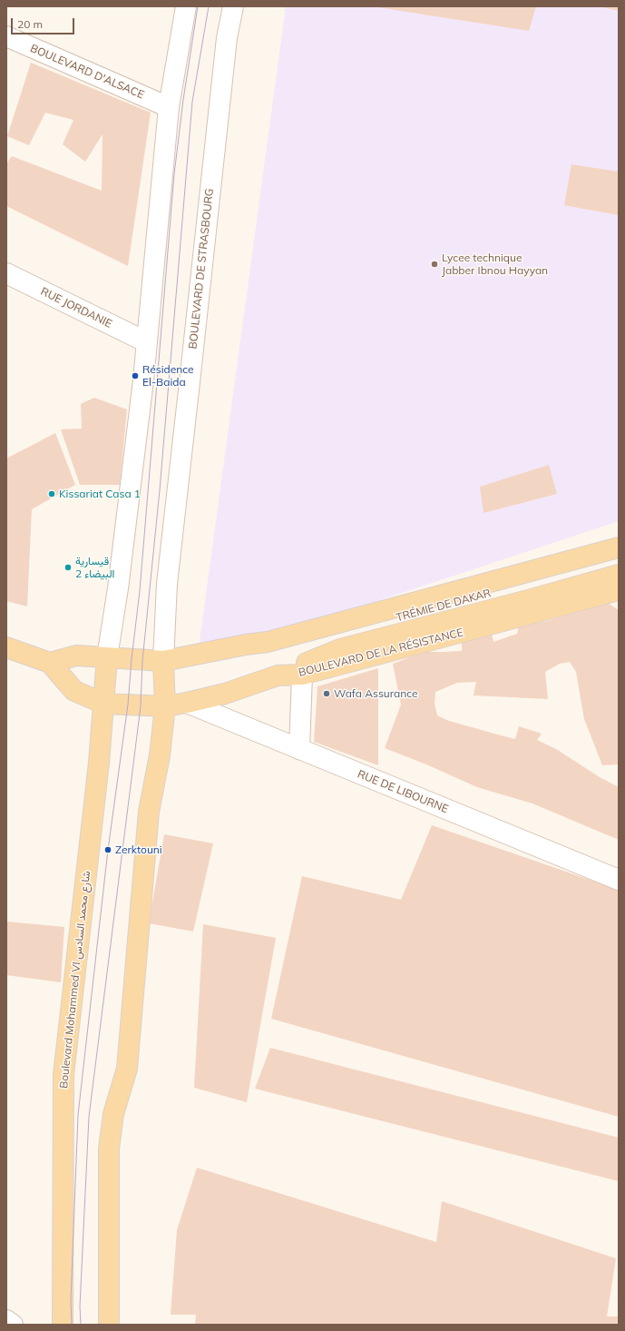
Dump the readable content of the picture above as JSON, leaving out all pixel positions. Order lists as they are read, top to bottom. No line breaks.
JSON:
{"streets":{"main road":["BOULEVARD D'ALSACE","BOULEVARD DE STRASBOURG","RUE JORDANIE","TRÉMIE DE DAKAR","BOULEVARD DE LA RÉSISTANCE","RUE DE LIBOURNE","Boulevard Mohammed VI شارع محمد السادس"]},"crossings":[["TRÉMIE DE DAKAR","BOULEVARD DE LA RÉSISTANCE"],["BOULEVARD DE LA RÉSISTANCE","RUE DE LIBOURNE"],["BOULEVARD DE LA RÉSISTANCE","Boulevard Mohammed VI شارع محمد السادس"]],"places":["Lycee technique Jabber Ibnou Hayyan","Résidence El-Baida","Kissariat Casa 1","قيسارية البيضاء 2","Wafa Assurance","Zerktouni"],"scale_bar":"20 m"}
